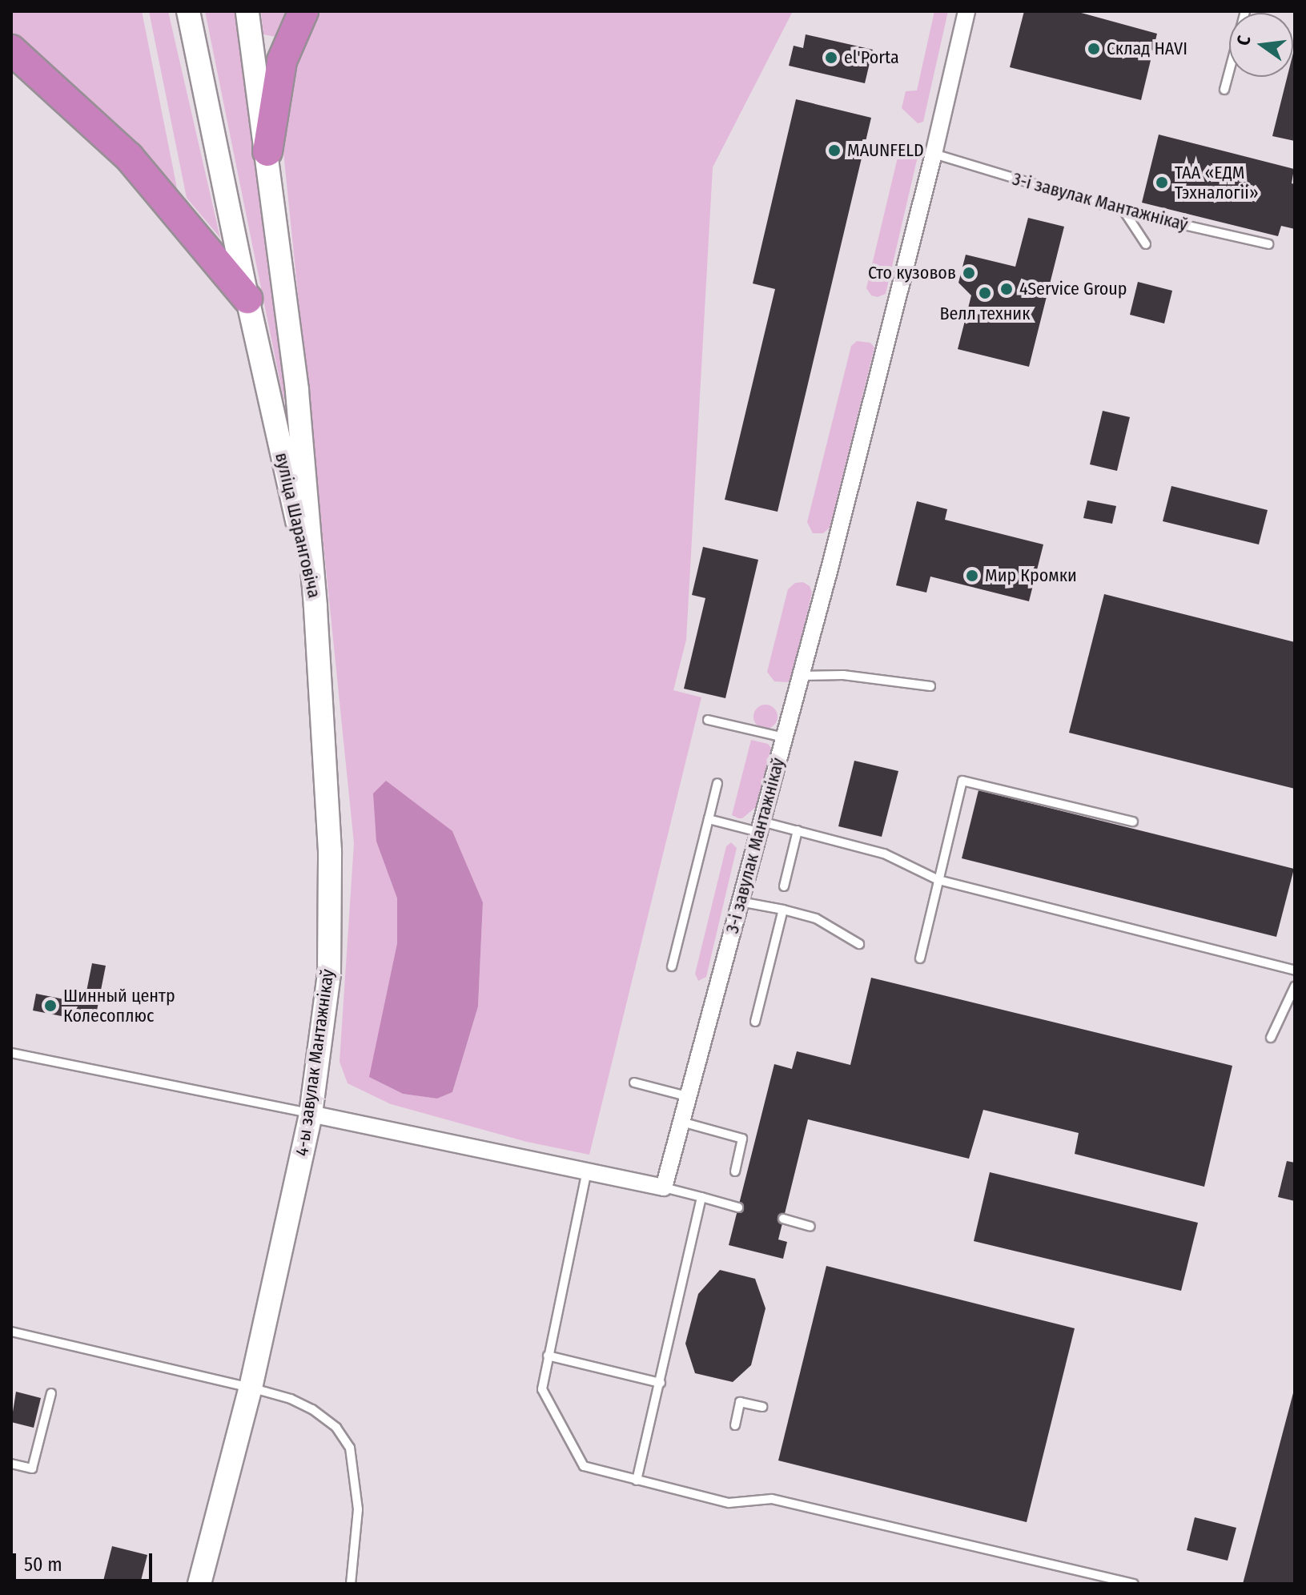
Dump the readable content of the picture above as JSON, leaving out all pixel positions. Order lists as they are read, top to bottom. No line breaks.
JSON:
{"streets":{"street":["3-і завулак Мантажнікаў","вуліца Шаранговіча","4-ы завулак Мантажнікаў"]},"crossings":[["вуліца Шаранговіча","4-ы завулак Мантажнікаў"]],"places":["Склад HAVI","el'Porta","MAUNFELD","ТАА «ЕДМ Тэхналогіі»","Сто кузовов","4Service Group","Велл техник","Мир Кромки","Шинный центр Колесоплюс"],"scale_bar":"50 m","north":"left"}
